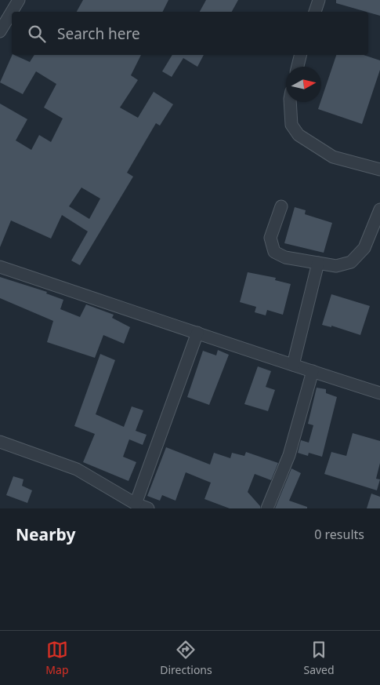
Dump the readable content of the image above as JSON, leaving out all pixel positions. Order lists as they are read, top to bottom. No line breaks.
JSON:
{"north":"right","page":{"search":"Search here","heading":["Nearby","0 results"],"nav":["Map","Directions","Saved"]}}
